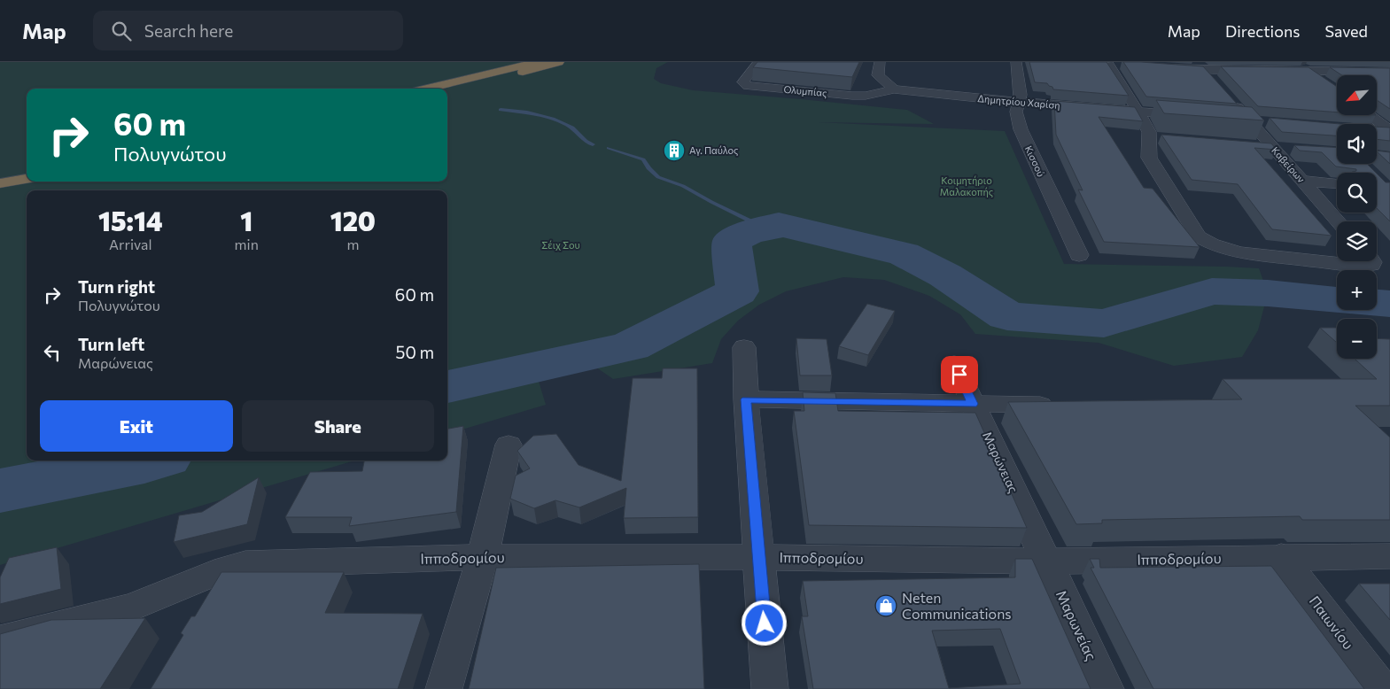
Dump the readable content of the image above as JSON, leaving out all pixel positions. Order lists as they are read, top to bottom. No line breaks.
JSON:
{"streets":{"street":["Ολυμπίας","Δημητρίου Χαρίση","Κισσού","Καβείρων","Μαρώνειας","Ιπποδρομίου","Παιωνίου","Μαρωνείας"]},"crossings":[["Ολυμπίας","Δημητρίου Χαρίση"],["Δημητρίου Χαρίση","Κισσού"],["Μαρώνειας","Ιπποδρομίου"],["Μαρώνειας","Μαρωνείας"],["Ιπποδρομίου","Παιωνίου"],["Ιπποδρομίου","Μαρωνείας"]],"parks":["Κοιμητήριο Μαλακοπής","Σέιχ Σου"],"places":{"building":["Αγ. Παύλος"],"shop":["Neten Communications"]},"north":"bottom left","page":{"header":"Map","search":"Search here","nav":["Map","Directions","Saved"],"map_buttons":["+","−"],"turn":["60 m","Πολυγνώτου"],"eta":["15:14","Arrival","1","min","120","m"],"list":[{"name":"Turn right","note":"Πολυγνώτου","value":"60 m"},{"name":"Turn left","note":"Μαρώνειας","value":"50 m"}],"buttons":["Exit","Share"]}}
